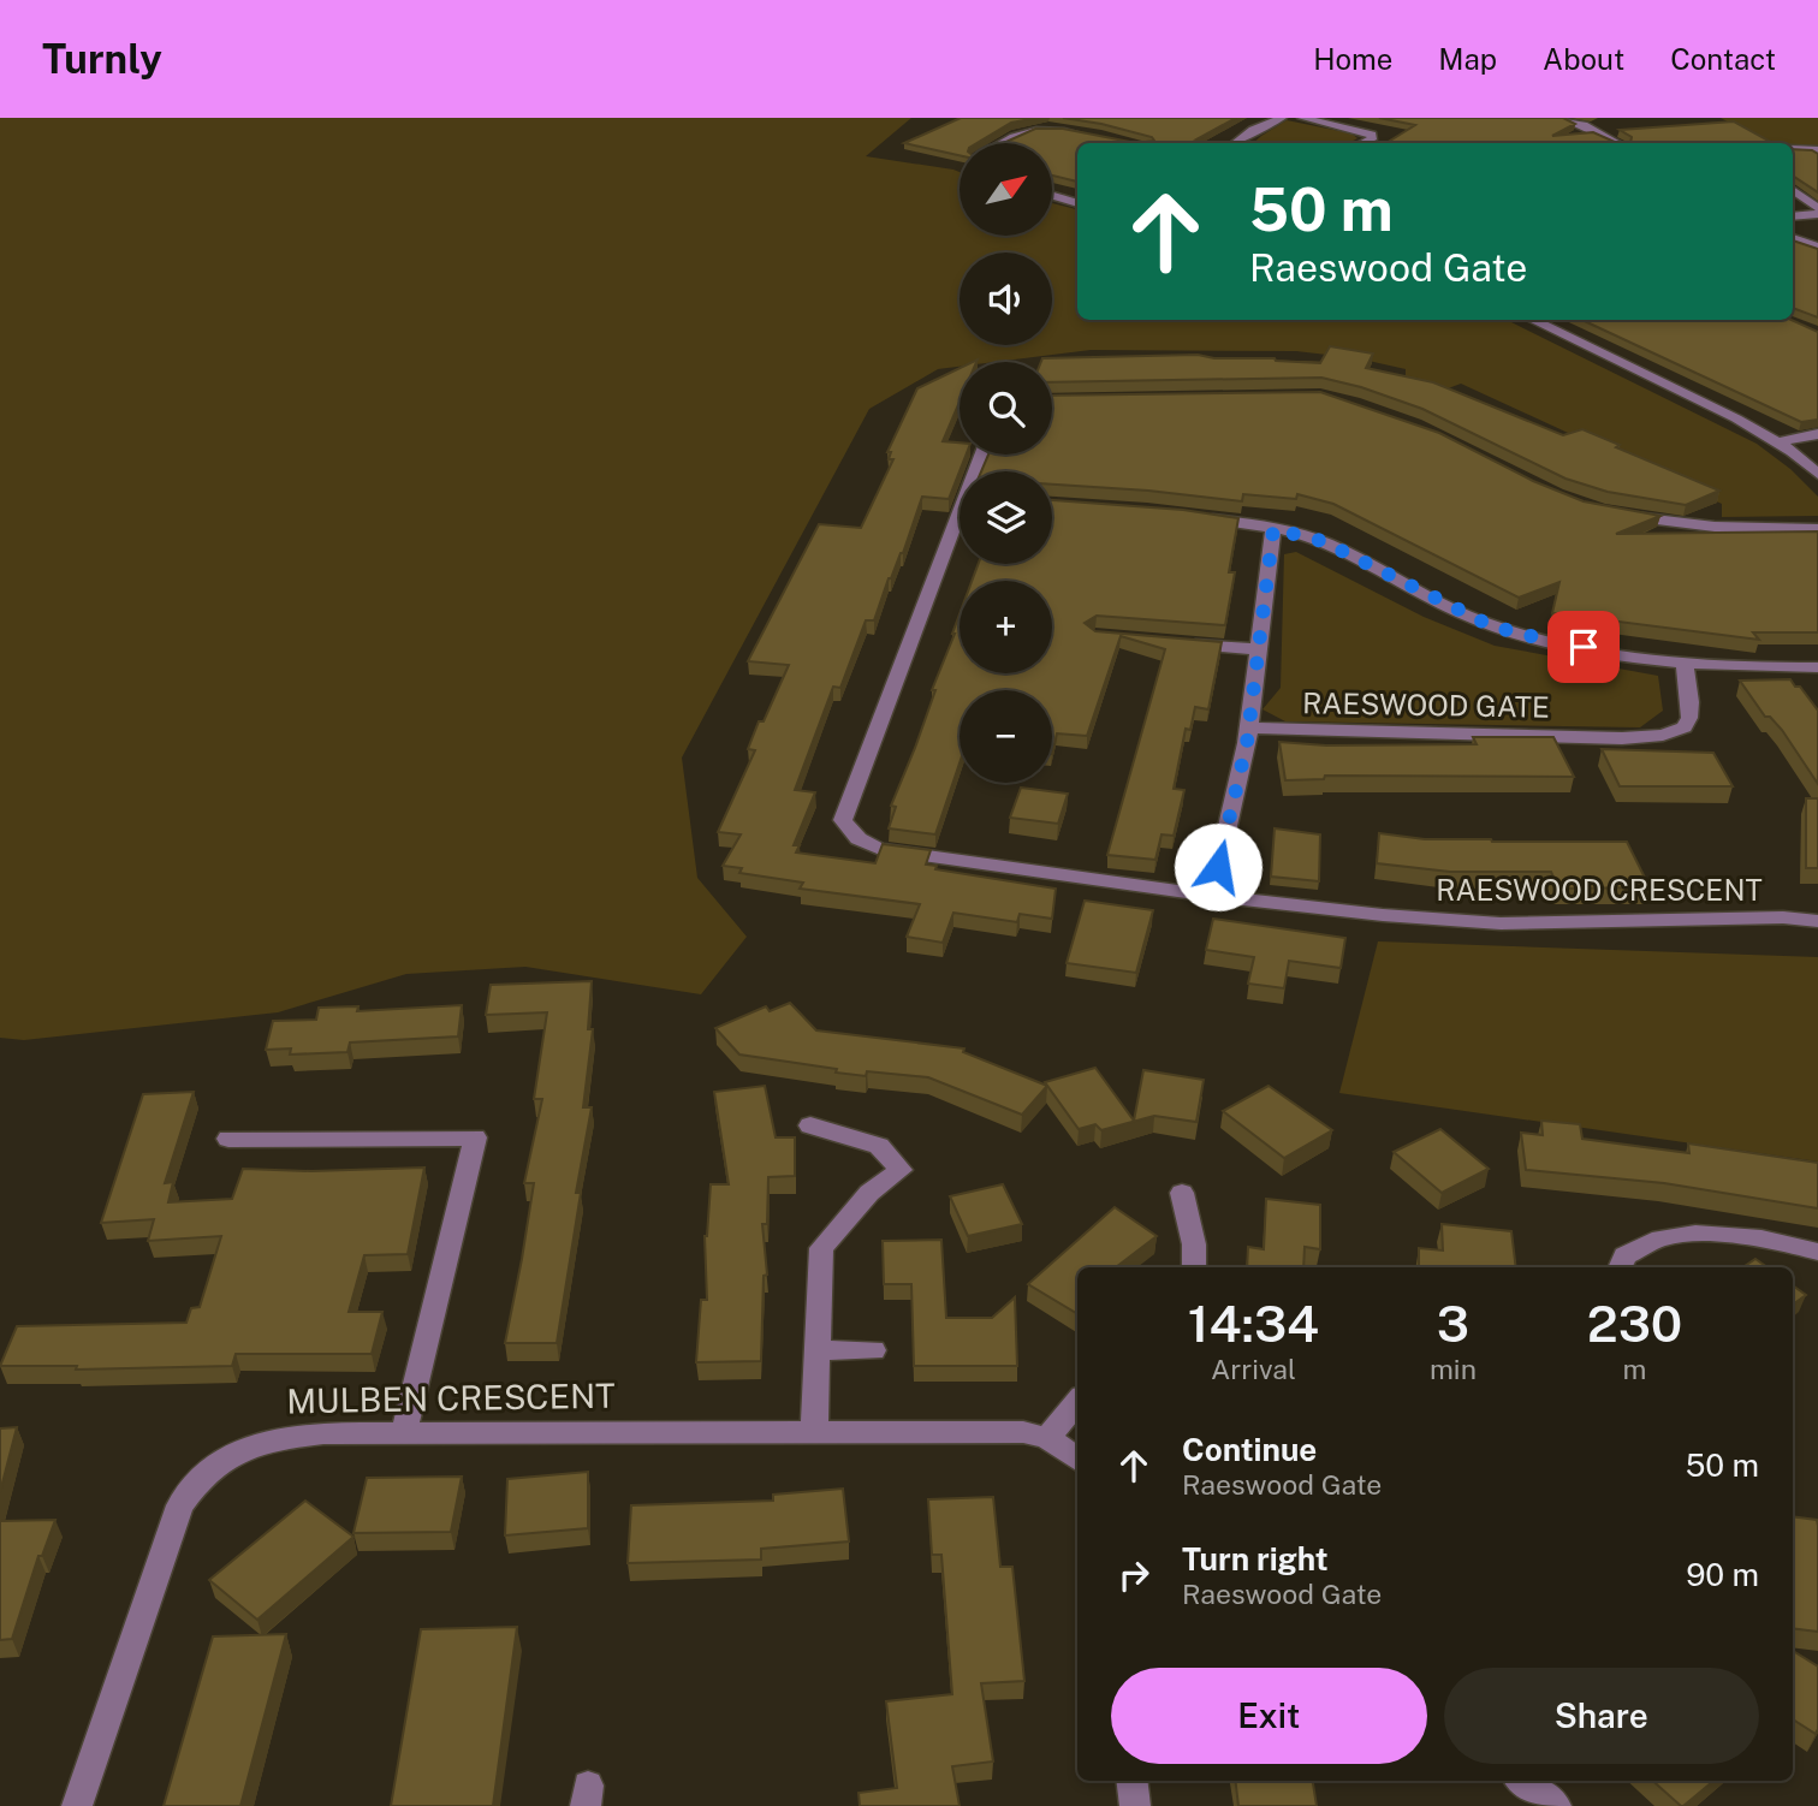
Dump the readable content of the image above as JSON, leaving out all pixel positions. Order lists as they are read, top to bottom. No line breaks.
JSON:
{"streets":{"street":["RAESWOOD GATE","RAESWOOD CRESCENT","MULBEN CRESCENT"]},"north":"top right","page":{"header":"Turnly","nav":["Home","Map","About","Contact"],"map_buttons":["+","−"],"turn":["50 m","Raeswood Gate"],"eta":["14:34","Arrival","3","min","230","m"],"list":[{"name":"Continue","note":"Raeswood Gate","value":"50 m"},{"name":"Turn right","note":"Raeswood Gate","value":"90 m"}],"buttons":["Exit","Share"]}}
